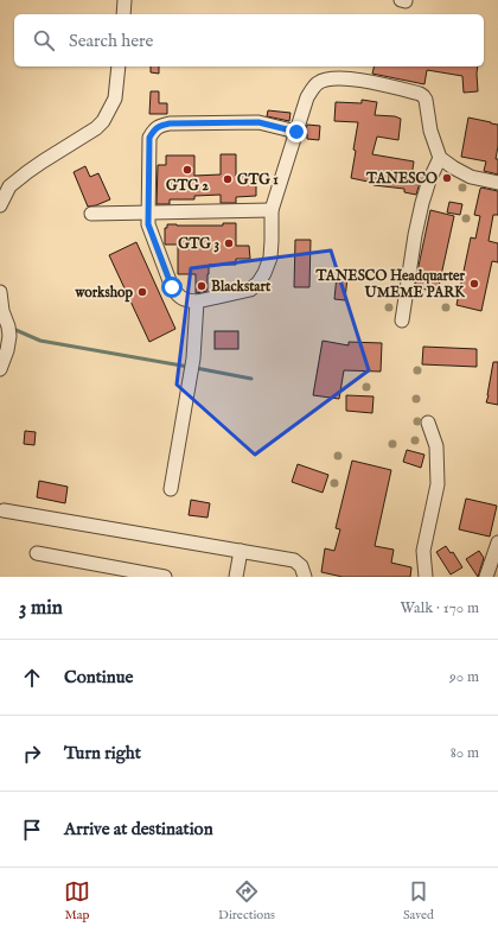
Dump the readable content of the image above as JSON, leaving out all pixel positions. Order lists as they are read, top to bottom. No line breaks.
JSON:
{"places":["GTG 2","TANESCO","GTG 1","GTG 3","TANESCO Headquarter UMEME PARK","Blackstart","workshop"],"page":{"search":"Search here","heading":["3 min","Walk · 170 m"],"list":[["Continue","90 m"],["Turn right","80 m"],"Arrive at destination"],"nav":["Map","Directions","Saved"]}}
